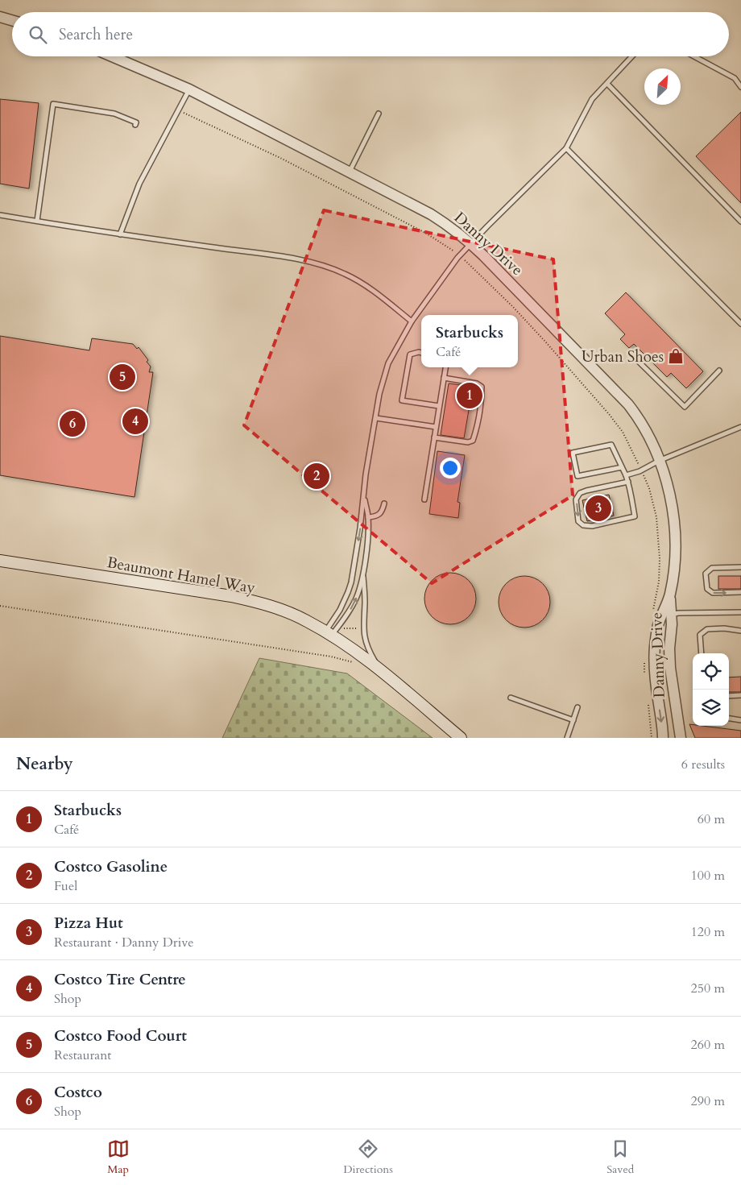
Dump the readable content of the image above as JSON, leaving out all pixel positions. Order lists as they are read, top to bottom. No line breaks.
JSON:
{"streets":{"main road":["Beaumont Hamel Way"],"street":["Danny Drive"]},"places":{"shop":["Urban Shoes"]},"north":"top right","page":{"search":"Search here","popup":["Starbucks","Café"],"pins":["5","1","4","6","2","3"],"heading":["Nearby","6 results"],"list":[{"mark":"1","name":"Starbucks","note":"Café","value":"60 m"},{"mark":"2","name":"Costco Gasoline","note":"Fuel","value":"100 m"},{"mark":"3","name":"Pizza Hut","note":"Restaurant · Danny Drive","value":"120 m"},{"mark":"4","name":"Costco Tire Centre","note":"Shop","value":"250 m"},{"mark":"5","name":"Costco Food Court","note":"Restaurant","value":"260 m"},{"mark":"6","name":"Costco","note":"Shop","value":"290 m"}],"nav":["Map","Directions","Saved"]}}
